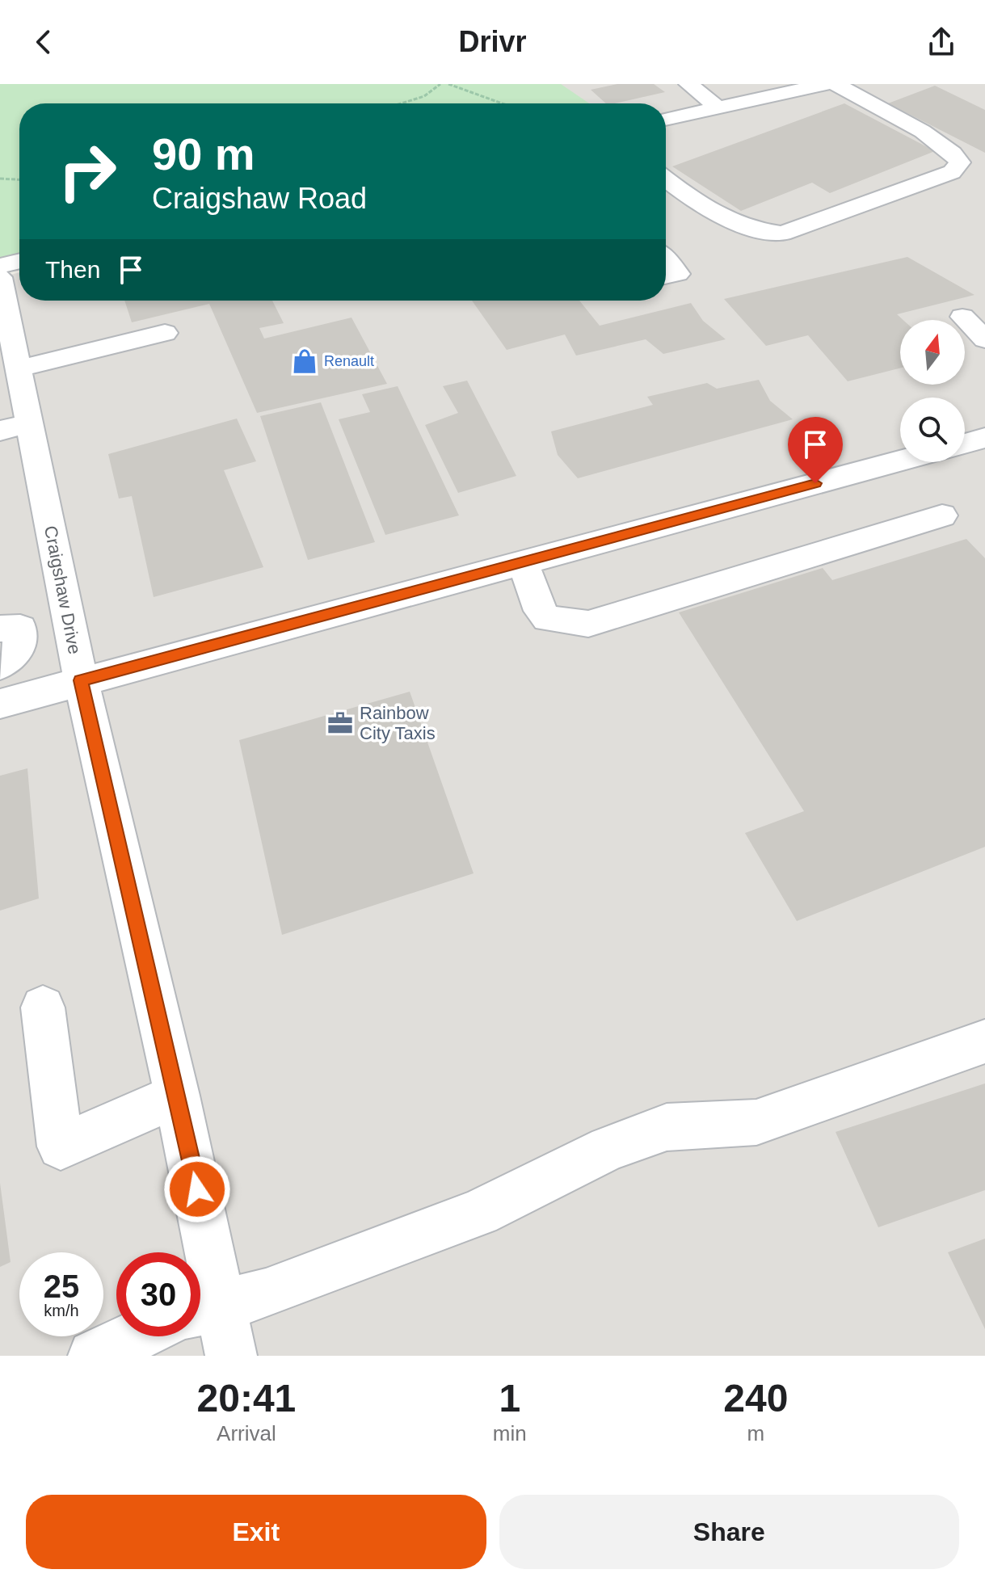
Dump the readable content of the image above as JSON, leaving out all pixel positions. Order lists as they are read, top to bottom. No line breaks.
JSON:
{"streets":{"street":["Craigshaw Drive"]},"places":{"shop":["Renault"],"office":["Rainbow City Taxis"]},"north":"top","page":{"header":"Drivr","turn":["90 m","Craigshaw Road"],"then":"Then","speed":"25 km/h","limit":"30","eta":["20:41","Arrival","1","min","240","m"],"buttons":["Exit","Share"]}}
